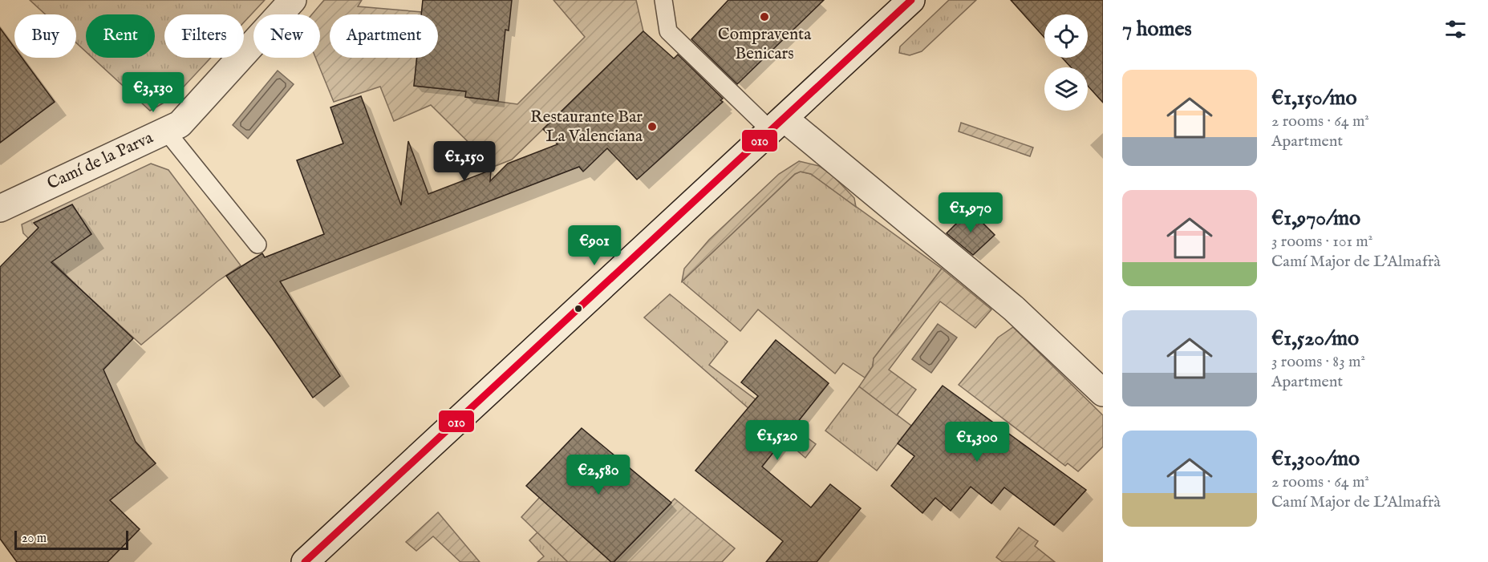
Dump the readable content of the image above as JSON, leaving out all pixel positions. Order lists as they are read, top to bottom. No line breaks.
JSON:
{"streets":{"main road":["Camí de la Parva"]},"places":["Compraventa Benicars","Restaurante Bar La Valenciana"],"lines":["transit line 010"],"scale_bar":"20 m","page":{"heading":"7 homes","chip":["Buy","Rent","Filters","New","Apartment"],"list":[{"name":"€1,150/mo","note":"2 rooms · 64 m² · Apartment"},{"name":"€1,970/mo","note":"3 rooms · 101 m² · Camí Major de L'Almafrà"},{"name":"€1,520/mo","note":"3 rooms · 83 m² · Apartment"},{"name":"€1,300/mo","note":"2 rooms · 64 m² · Camí Major de L'Almafrà"}],"price":["€3,130","€1,150","€1,970","€901","€1,520","€1,300","€2,580"],"scale":"20 m"}}
